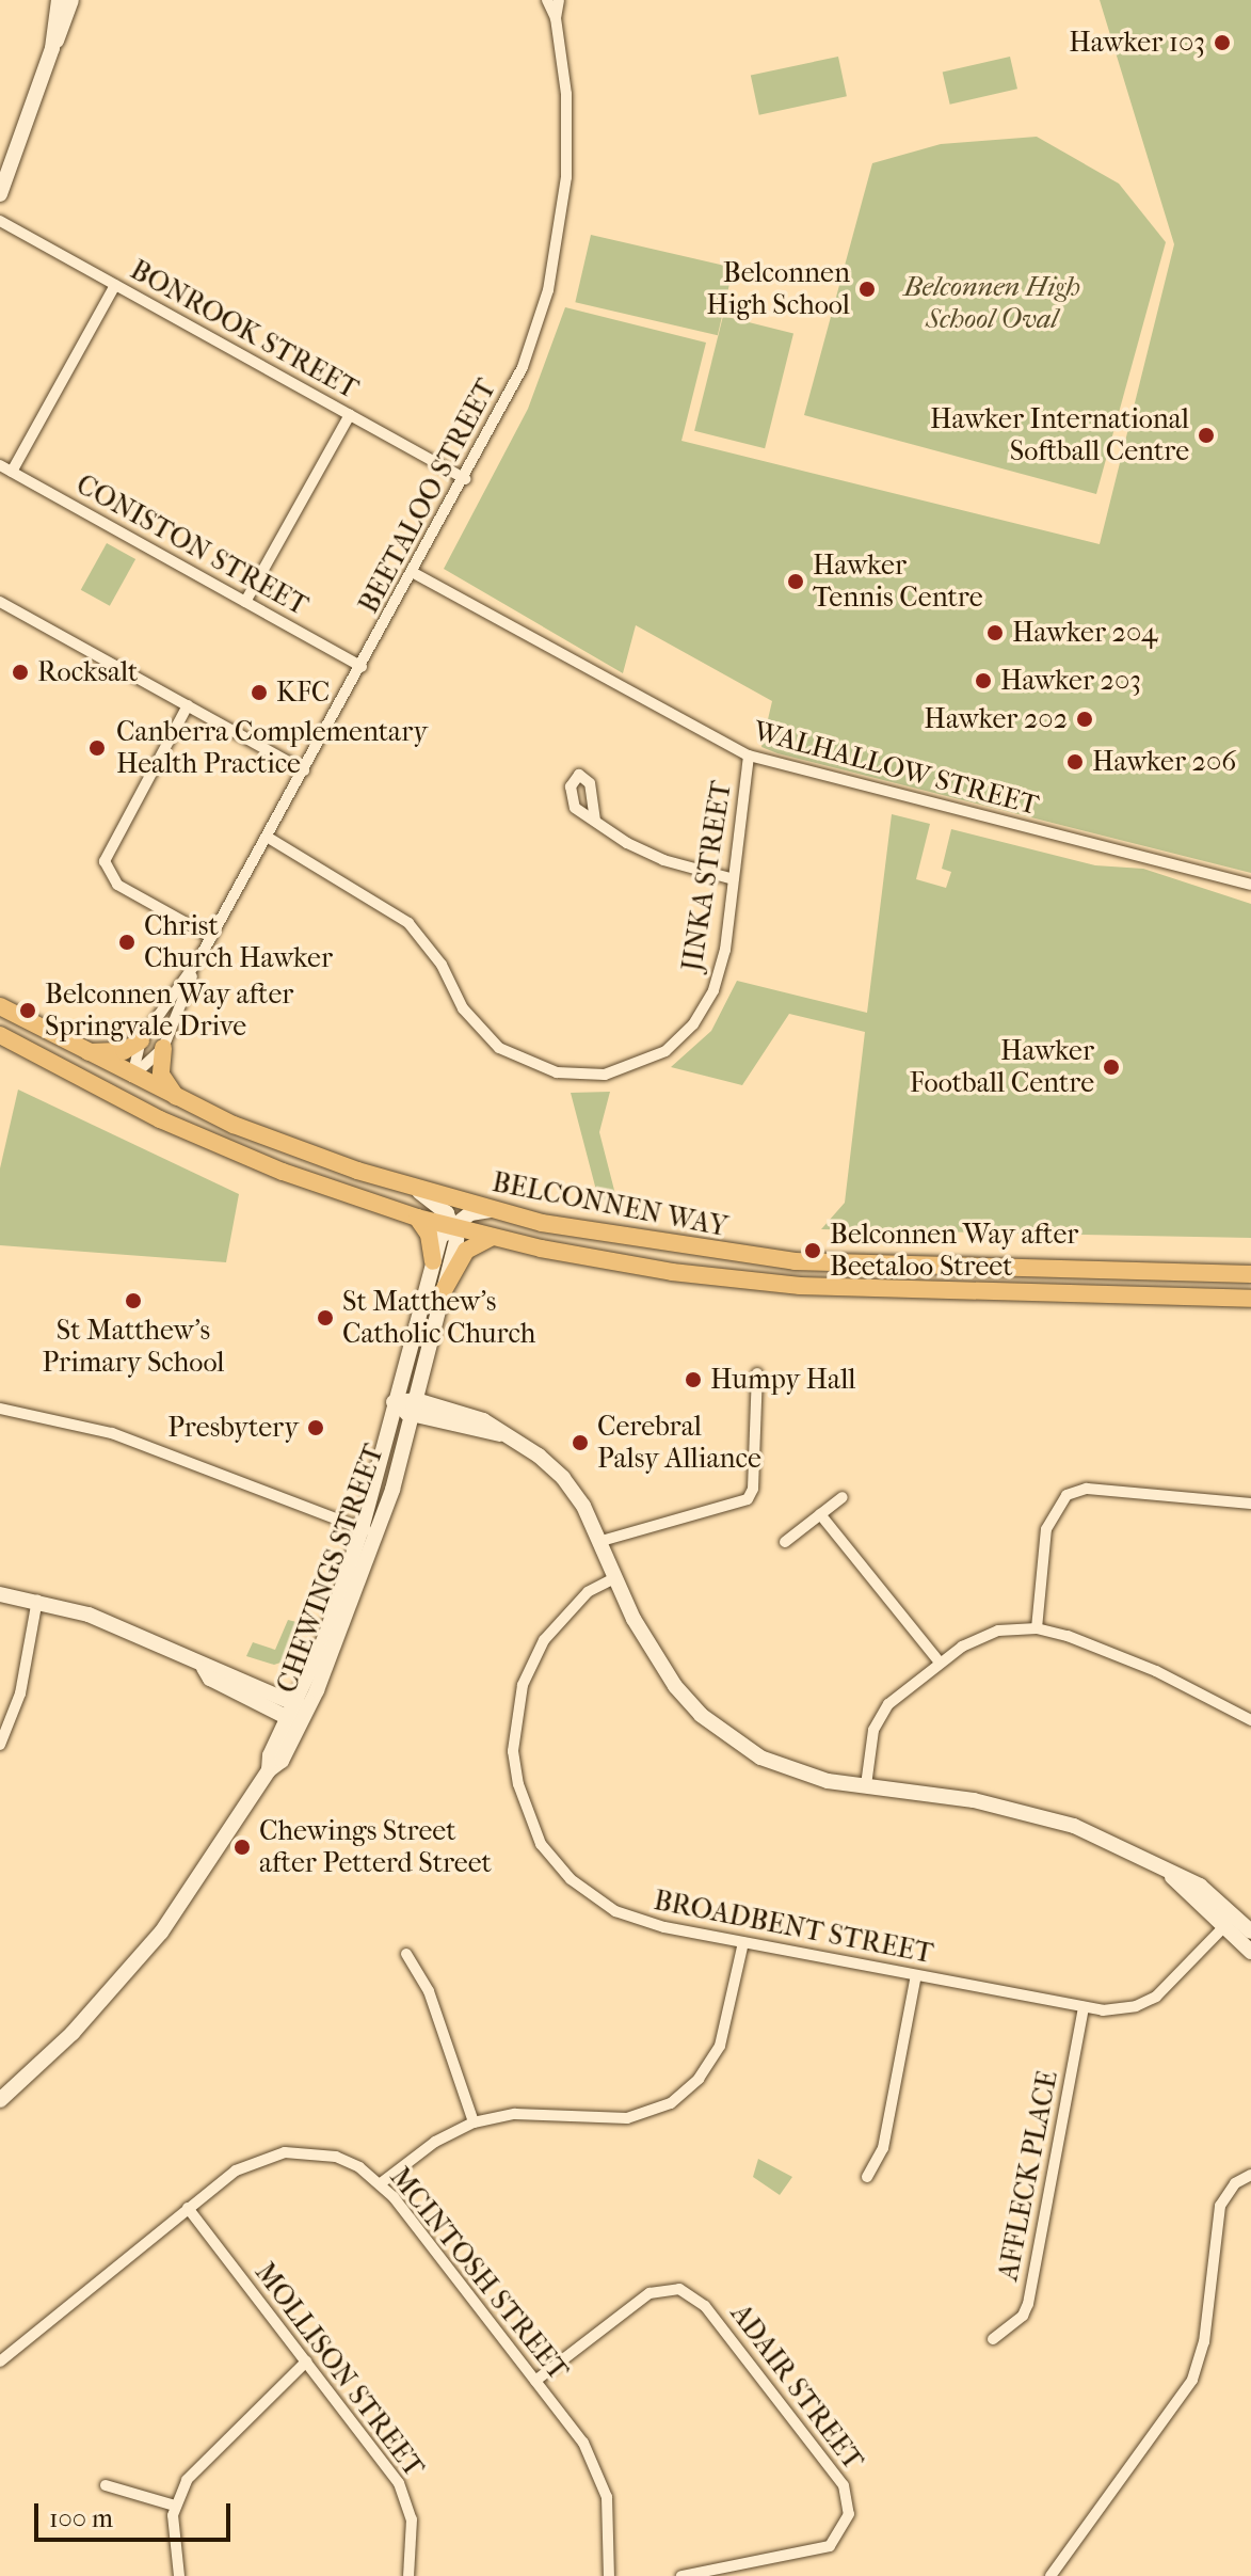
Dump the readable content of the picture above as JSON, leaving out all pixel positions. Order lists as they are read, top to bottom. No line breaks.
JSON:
{"streets":{"main road":["BELCONNEN WAY"],"street":["BONROOK STREET","BEETALOO STREET","CONISTON STREET","WALHALLOW STREET","JINKA STREET","CHEWINGS STREET","BROADBENT STREET","AFFLECK PLACE","MCINTOSH STREET","MOLLISON STREET","ADAIR STREET"]},"crossings":[["BONROOK STREET","BEETALOO STREET"],["BEETALOO STREET","CONISTON STREET"],["BEETALOO STREET","WALHALLOW STREET"],["BEETALOO STREET","JINKA STREET"],["BEETALOO STREET","BELCONNEN WAY"],["WALHALLOW STREET","JINKA STREET"],["BELCONNEN WAY","CHEWINGS STREET"],["BROADBENT STREET","AFFLECK PLACE"],["MCINTOSH STREET","MOLLISON STREET"],["MCINTOSH STREET","ADAIR STREET"]],"parks":["Belconnen High School Oval"],"places":["Hawker 103","Belconnen High School","Hawker International Softball Centre","Hawker Tennis Centre","Hawker 204","Rocksalt","Hawker 203","KFC","Hawker 202","Canberra Complementary Health Practice","Hawker 206","Christ Church Hawker","Belconnen Way after Springvale Drive","Hawker Football Centre","Belconnen Way after Beetaloo Street","St Matthew's Primary School","St Matthew's Catholic Church","Humpy Hall","Presbytery","Cerebral Palsy Alliance","Chewings Street after Petterd Street"],"scale_bar":"100 m"}
